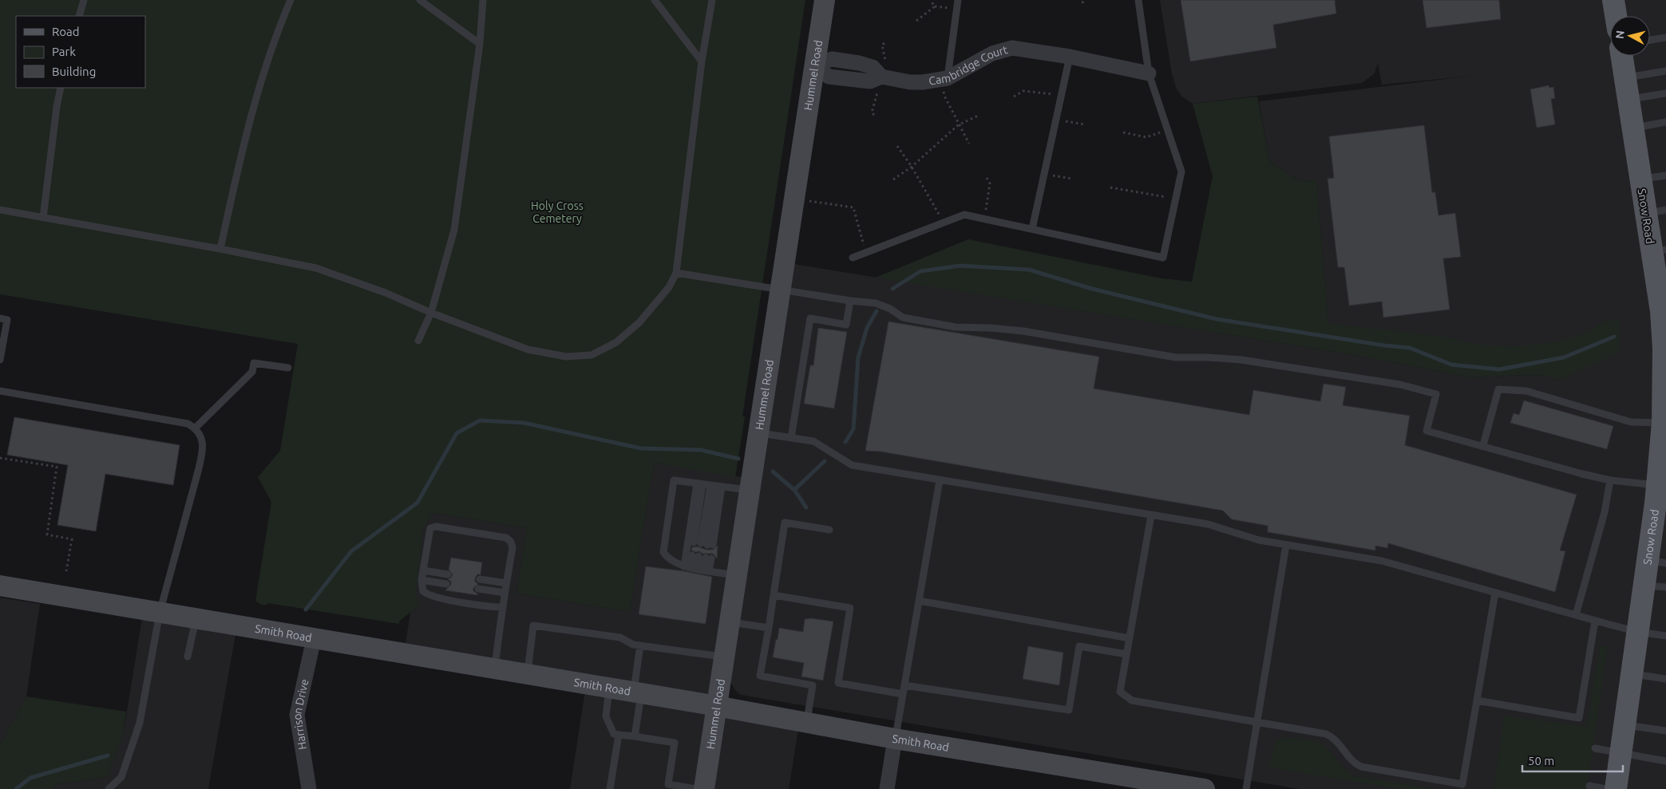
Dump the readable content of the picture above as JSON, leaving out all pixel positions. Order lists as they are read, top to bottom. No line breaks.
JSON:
{"streets":{"main road":["Hummel Road","Snow Road","Smith Road"],"street":["Cambridge Court","Harrison Drive"]},"crossings":[["Cambridge Court","Hummel Road"],["Hummel Road","Smith Road"],["Smith Road","Harrison Drive"]],"parks":["Holy Cross Cemetery"],"legend":["Road","Park","Building"],"scale_bar":"50 m","north":"left"}
